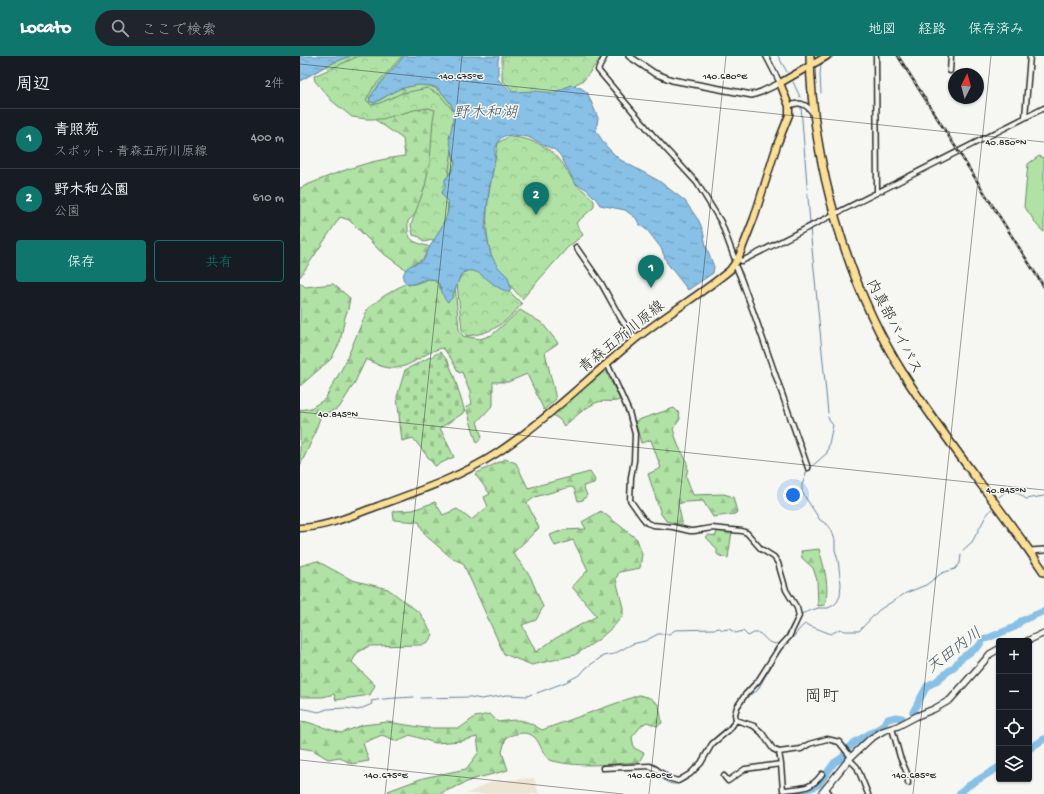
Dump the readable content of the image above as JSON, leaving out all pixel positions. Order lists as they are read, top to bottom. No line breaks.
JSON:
{"streets":{"highway":["内真部バイパス"],"main road":["青森五所川原線"]},"districts":["岡町"],"water":["野木和湖","天田内川"],"north":"top","page":{"header":"Locato","search":"ここで検索","nav":["地図","経路","保存済み"],"heading":["周辺","2件"],"list":[{"mark":"1","name":"青照苑","note":"スポット · 青森五所川原線","value":"400 m"},{"mark":"2","name":"野木和公園","note":"公園","value":"610 m"}],"pins":["2","1"],"buttons":["保存","共有"],"map_buttons":["+","−"]},"coordinates":["140.675°E","140.680°E","40.850°N","40.845°N","140.685°E"]}
